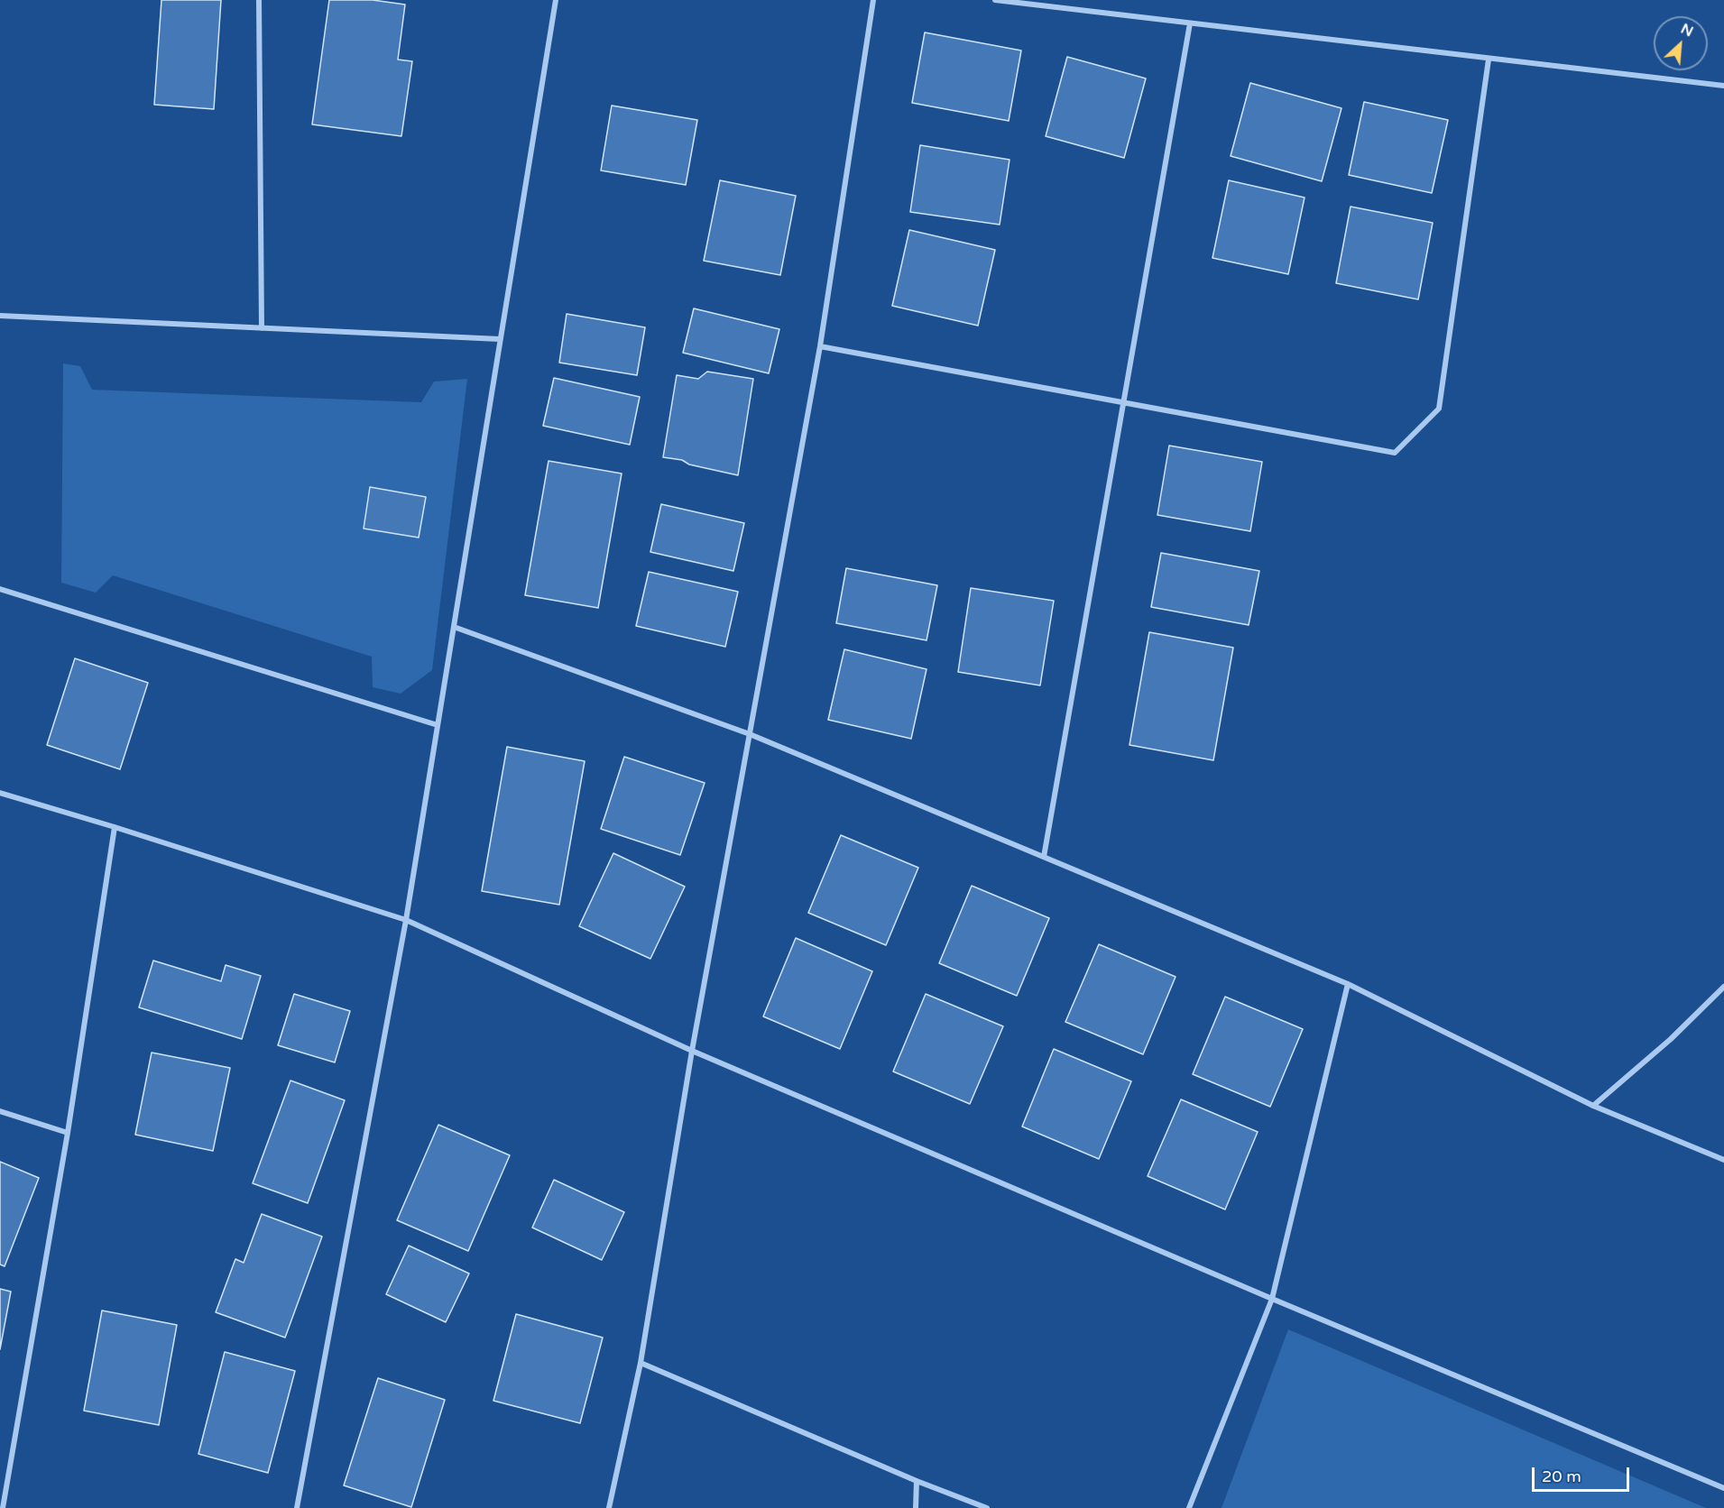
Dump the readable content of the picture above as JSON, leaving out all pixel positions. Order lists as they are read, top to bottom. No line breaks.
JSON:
{"scale_bar":"20 m","north":"top right"}
